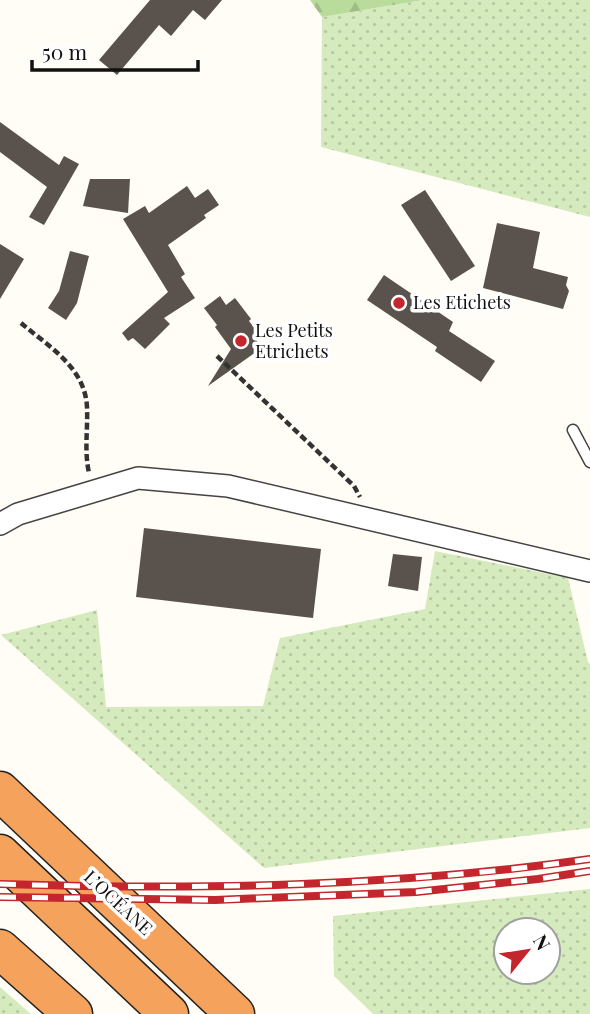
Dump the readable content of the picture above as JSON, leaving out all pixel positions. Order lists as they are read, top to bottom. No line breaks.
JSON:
{"streets":{"highway":["L’OCÉANE"]},"places":["Les Etichets","Les Petits Etrichets"],"scale_bar":"50 m","north":"top right"}
